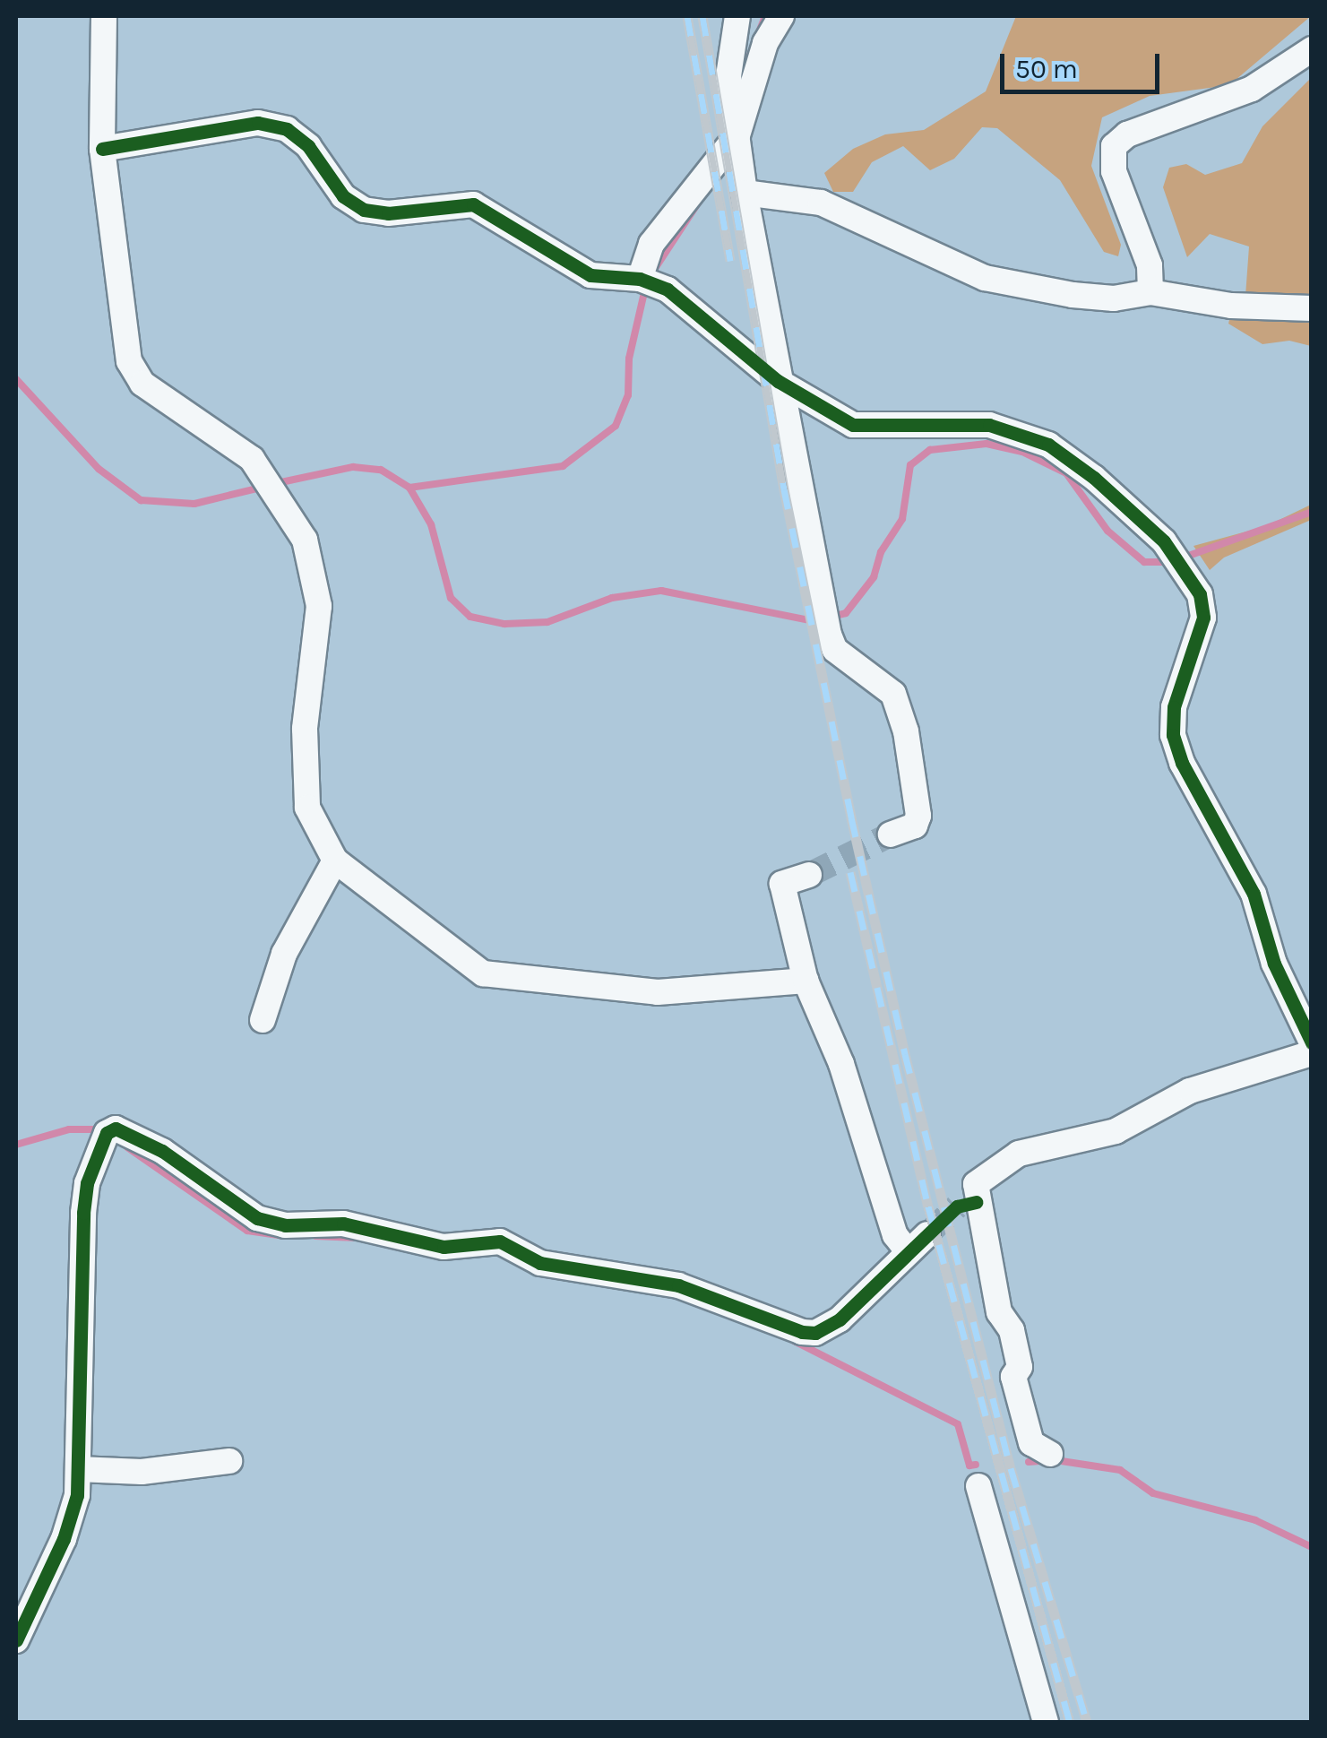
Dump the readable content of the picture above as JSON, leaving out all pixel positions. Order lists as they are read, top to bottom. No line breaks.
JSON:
{"scale_bar":"50 m"}
